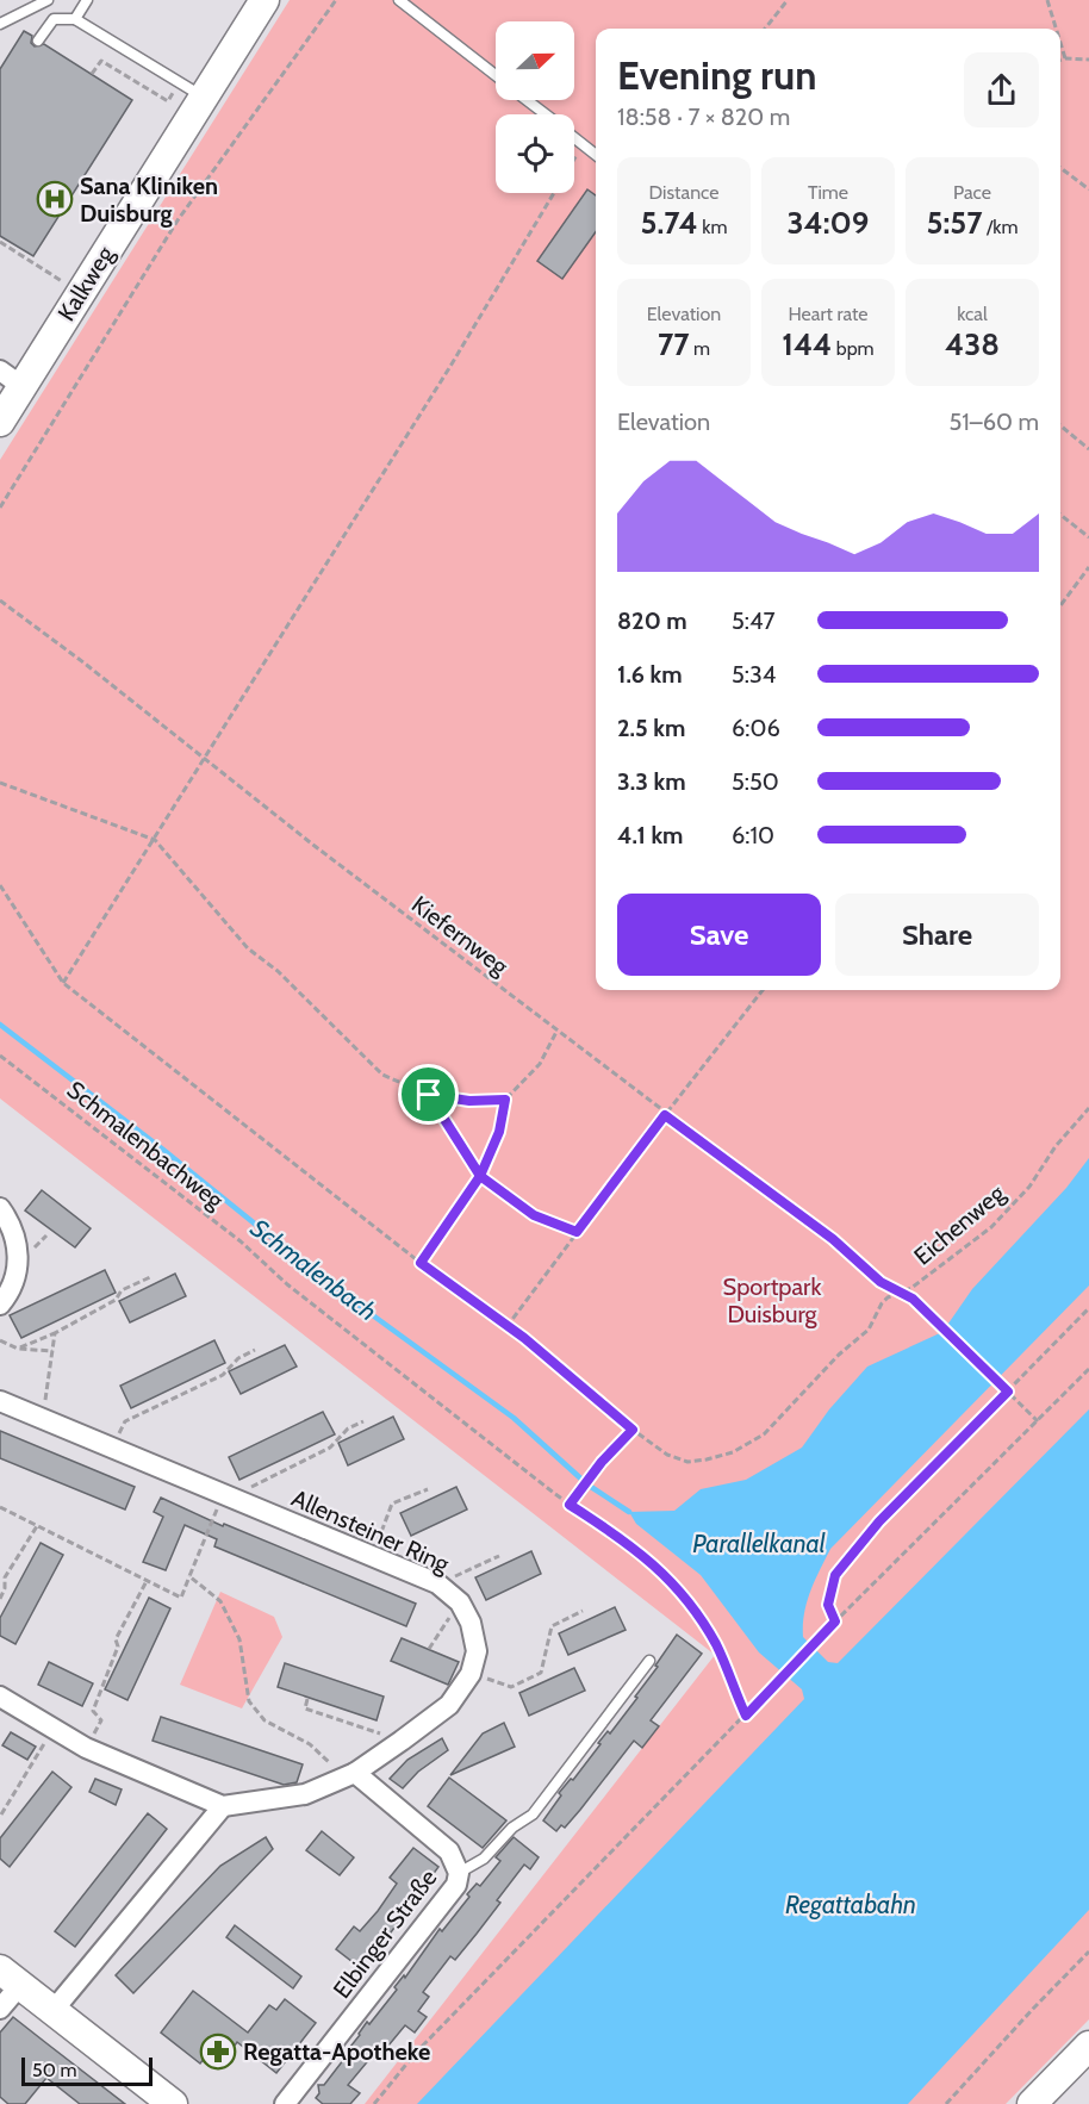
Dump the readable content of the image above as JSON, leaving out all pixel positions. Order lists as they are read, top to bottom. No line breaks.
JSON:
{"streets":{"street":["Kalkweg","Allensteiner Ring","Elbinger Straße"],"path":["Kiefernweg","Schmalenbachweg","Eichenweg"]},"crossings":[["Kiefernweg","Eichenweg"],["Allensteiner Ring","Elbinger Straße"]],"water":["Schmalenbach","Parallelkanal","Regattabahn"],"parks":["Sportpark Duisburg"],"places":{"hospital":["Sana Kliniken Duisburg"],"pharmacy":["Regatta-Apotheke"]},"scale_bar":"50 m","north":"right","page":{"heading":["Evening run","18:58 · 7 × 820 m"],"stats":[["Distance","5.74 km"],["Time","34:09"],["Pace","5:57 /km"],["Elevation","77 m"],["Heart rate","144 bpm"],["kcal","438"]],"chart":["Elevation","51–60 m"],"list":[{"name":"820 m","note":"5:47"},{"name":"1.6 km","note":"5:34"},{"name":"2.5 km","note":"6:06"},{"name":"3.3 km","note":"5:50"},{"name":"4.1 km","note":"6:10"}],"buttons":["Save","Share"],"scale":"50 m"}}
